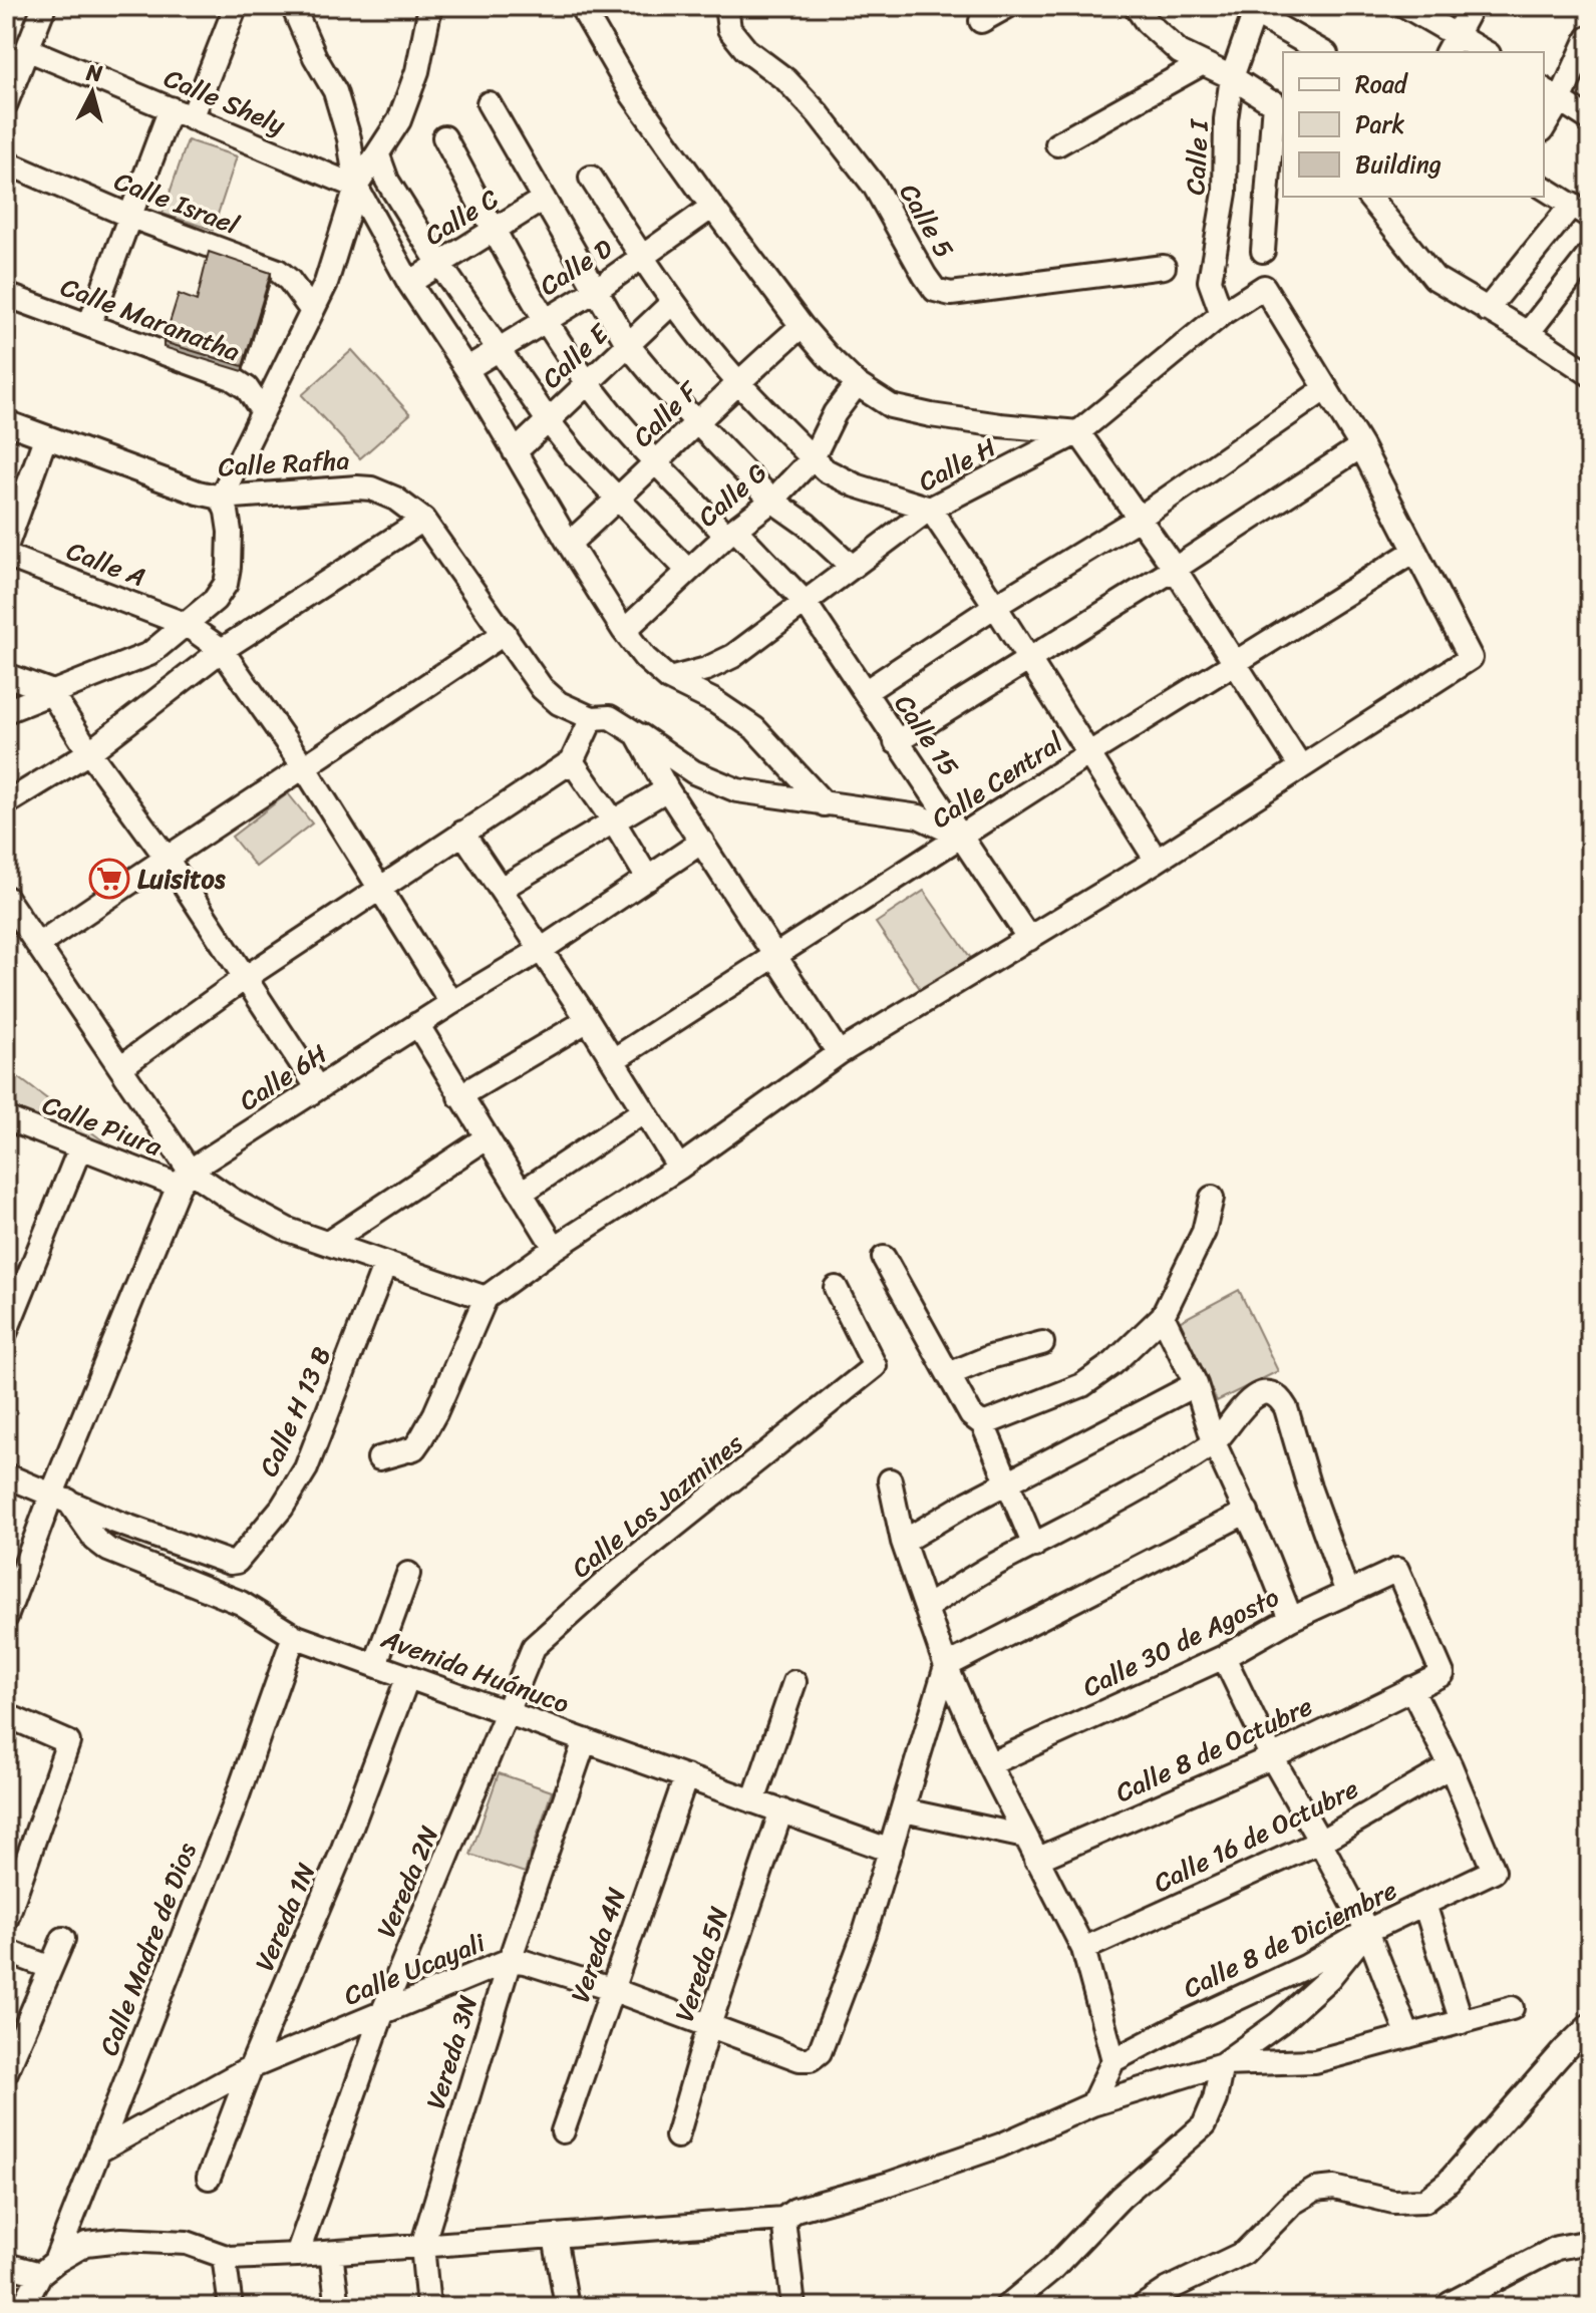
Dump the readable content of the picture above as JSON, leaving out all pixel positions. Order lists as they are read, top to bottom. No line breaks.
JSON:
{"streets":{"street":["Calle Shely","Calle I","Calle Israel","Calle C","Calle 5","Calle D","Calle Maranatha","Calle E","Calle F","Calle Rafha","Calle H","Calle G","Calle A","Calle 15","Calle Central","Calle 6H","Calle Piura","Calle H 13 B","Calle Los Jazmines","Calle 30 de Agosto","Avenida Huánuco","Calle 8 de Octubre","Calle 16 de Octubre","Vereda 2N","Vereda 1N","Calle 8 de Diciembre","Vereda 4N","Calle Madre de Dios","Vereda 5N","Calle Ucayali","Vereda 3N"]},"crossings":[["Calle I","Calle H"],["Calle C","Calle 15"],["Calle D","Calle 15"],["Calle E","Calle 15"],["Calle F","Calle 15"],["Calle Rafha","Calle 15"],["Calle Rafha","Calle Central"],["Calle H","Calle 15"],["Calle G","Calle 15"],["Calle A","Calle 6H"],["Calle 15","Calle Central"],["Calle 6H","Calle Piura"],["Calle H 13 B","Avenida Huánuco"],["Calle Los Jazmines","Avenida Huánuco"],["Calle Los Jazmines","Vereda 2N"],["Calle 30 de Agosto","Calle 8 de Octubre"],["Avenida Huánuco","Vereda 2N"],["Avenida Huánuco","Vereda 1N"],["Avenida Huánuco","Vereda 4N"],["Avenida Huánuco","Calle Madre de Dios"],["Avenida Huánuco","Vereda 5N"],["Avenida Huánuco","Calle Ucayali"],["Avenida Huánuco","Vereda 3N"],["Calle 16 de Octubre","Calle 8 de Diciembre"],["Vereda 2N","Calle Ucayali"],["Vereda 1N","Calle Ucayali"],["Vereda 4N","Calle Ucayali"],["Calle Madre de Dios","Calle Ucayali"],["Vereda 5N","Calle Ucayali"],["Calle Ucayali","Vereda 3N"]],"places":{"supermarket":["Luisitos"]},"legend":["Road","Park","Building"],"north":"top"}
